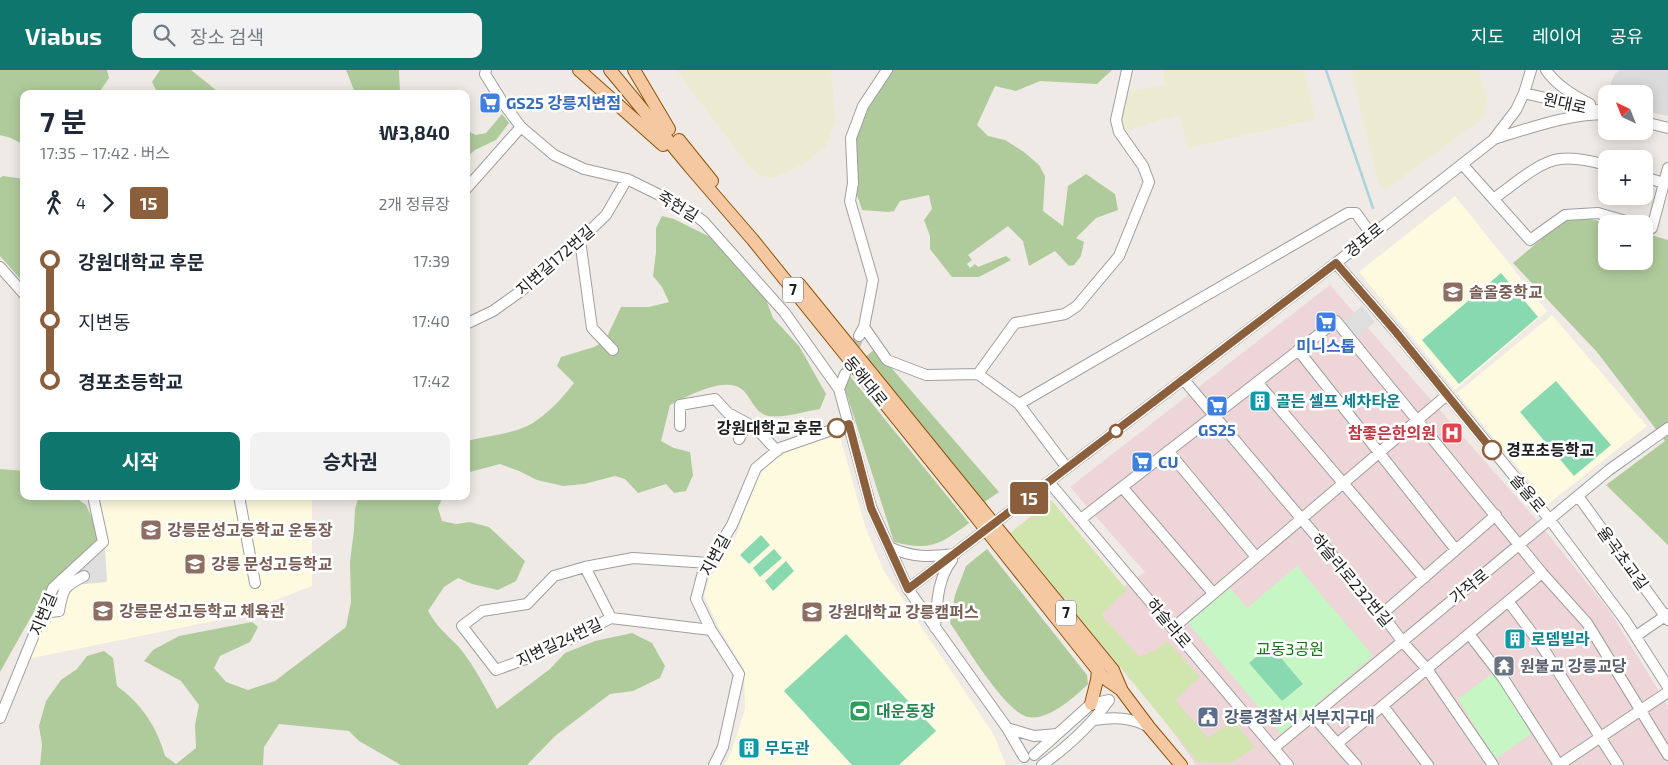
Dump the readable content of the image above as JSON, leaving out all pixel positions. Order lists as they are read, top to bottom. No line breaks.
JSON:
{"streets":{"main road":["7","동해대로"],"street":["원대로","죽헌길","경포로","지변길172번길","솔올로","지변길","율곡초교길","하슬라로232번길","가작로","하슬라로","지변길24번길"]},"crossings":[["원대로","경포로"],["죽헌길","경포로"],["죽헌길","지변길172번길"],["죽헌길","지변길"],["경포로","솔올로"],["경포로","하슬라로232번길"],["경포로","하슬라로"],["솔올로","하슬라로232번길"],["솔올로","가작로"],["지변길","지변길24번길"],["율곡초교길","가작로"],["하슬라로232번길","가작로"],["하슬라로232번길","하슬라로"],["가작로","하슬라로"]],"parks":["교동3공원"],"places":{"supermarket":["GS25 강릉지변점","미니스톱","GS25","CU"],"school or university":["솔올중학교","강릉문성고등학교 운동장","강릉 문성고등학교","강릉문성고등학교 체육관","강원대학교 강릉캠퍼스"],"building":["골든 셀프 세차타운","로뎀빌라","무도관"],"other":["강원대학교 후문","경포초등학교"],"hospital":["참좋은한의원"],"temple":["원불교 강릉교당"],"sports":["대운동장"],"public building":["강릉경찰서 서부지구대"]},"lines":["bus line 15"],"north":"top left","page":{"header":"Viabus","search":"장소 검색","nav":["지도","레이어","공유"],"on_map":"15","map_buttons":["+","−"],"heading":["7 분","17:35 – 17:42 · 버스","₩3,840"],"legs":["4","15","2개 정류장"],"list":[{"name":"강원대학교 후문","value":"17:39"},{"name":"지변동","value":"17:40"},{"name":"경포초등학교","value":"17:42"}],"buttons":["시작","승차권"]}}
